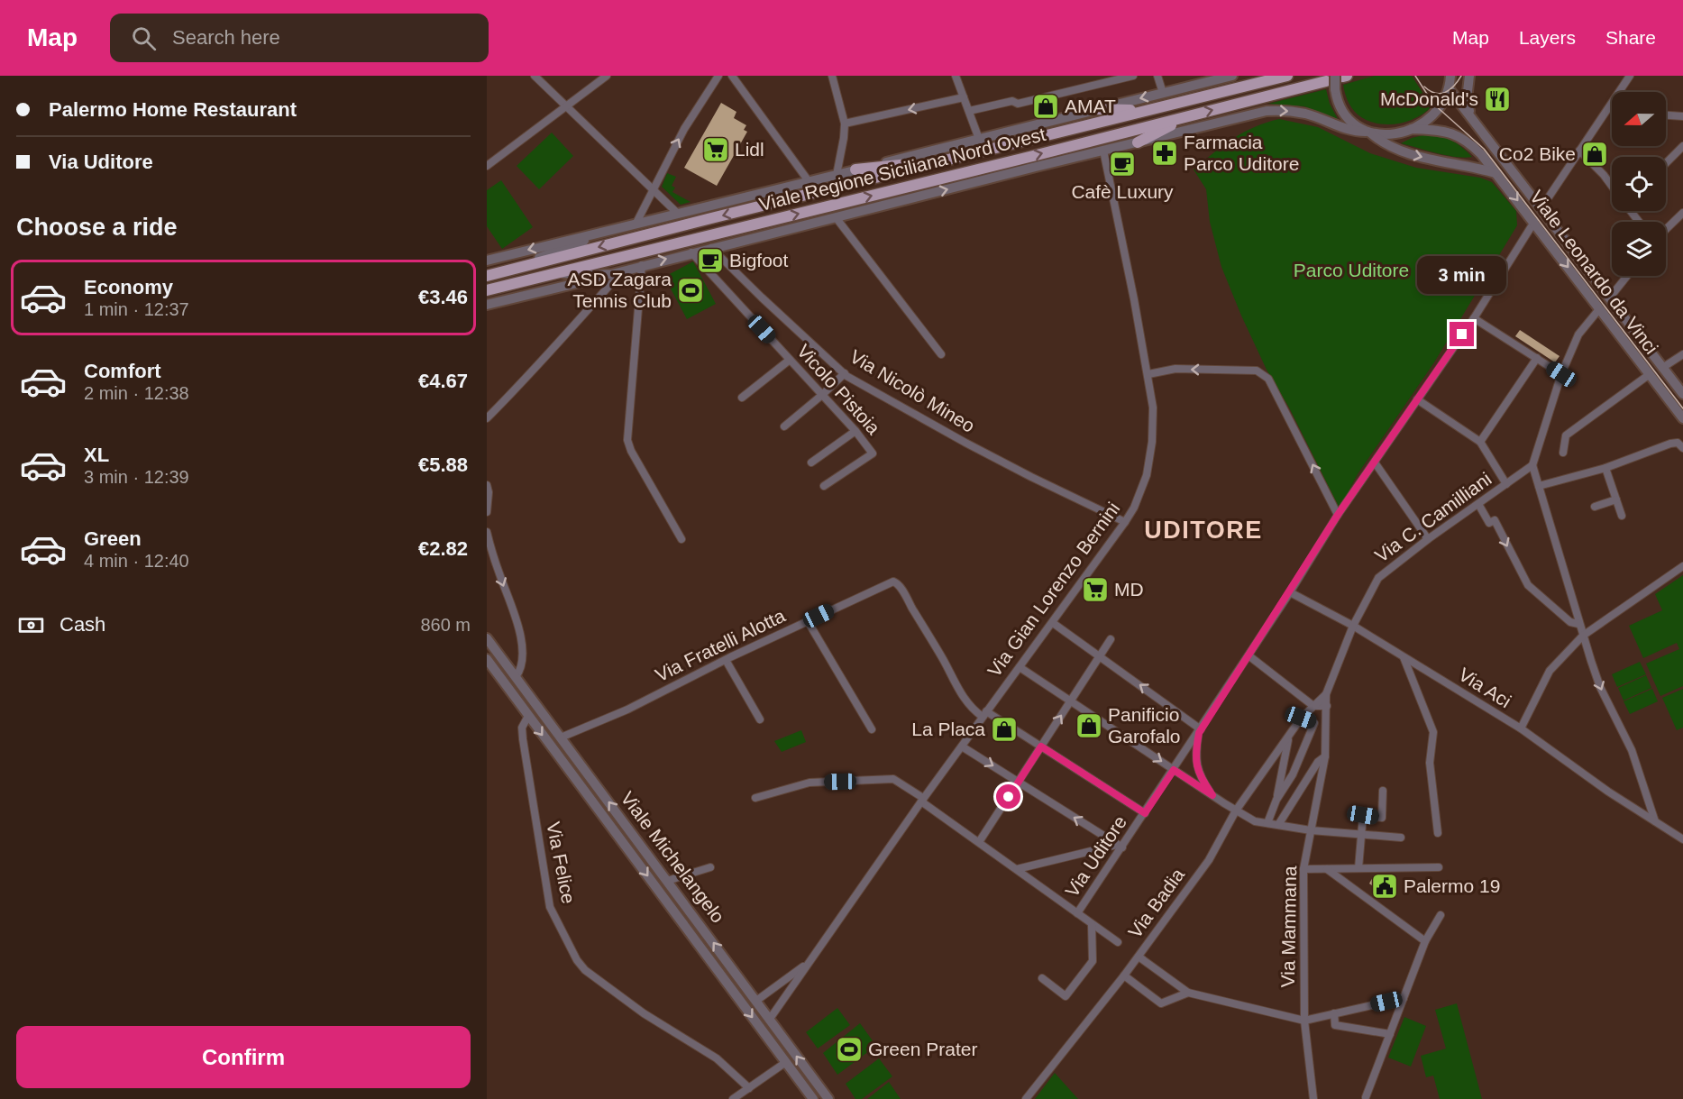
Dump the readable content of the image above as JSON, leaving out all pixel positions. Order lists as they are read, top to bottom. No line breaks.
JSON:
{"streets":{"main road":["Viale Regione Siciliana Nord Ovest"],"street":["Viale Leonardo da Vinci","Vicolo Pistoia","Via Nicolò Mineo","Via C. Camilliani","Via Gian Lorenzo Bernini","Via Fratelli Alotta","Via Aci","Via Uditore","Viale Michelangelo","Via Felice","Via Badia","Via Mammana"]},"crossings":[["Viale Leonardo da Vinci","Via Uditore"],["Via Nicolò Mineo","Via Gian Lorenzo Bernini"],["Via C. Camilliani","Via Aci"],["Via C. Camilliani","Via Badia"],["Via C. Camilliani","Via Mammana"],["Via Gian Lorenzo Bernini","Via Fratelli Alotta"],["Via Gian Lorenzo Bernini","Viale Michelangelo"],["Via Fratelli Alotta","Viale Michelangelo"],["Via Aci","Via Uditore"],["Viale Michelangelo","Via Felice"],["Via Badia","Via Mammana"]],"districts":["UDITORE"],"parks":["Parco Uditore"],"places":{"restaurant":["McDonald's"],"shop":["AMAT","Co2 Bike","Panificio Garofalo","La Placa"],"supermarket":["Lidl","MD"],"pharmacy":["Farmacia Parco Uditore"],"cafe":["Cafè Luxury","Bigfoot"],"sports":["ASD Zagara Tennis Club","Green Prater"],"public building":["Palermo 19"]},"north":"left","page":{"header":"Map","search":"Search here","nav":["Map","Layers","Share"],"banner":["Palermo Home Restaurant","Via Uditore"],"heading":"Choose a ride","bubble":"3 min","list":[{"name":"Economy","note":"1 min · 12:37","value":"€3.46"},{"name":"Comfort","note":"2 min · 12:38","value":"€4.67"},{"name":"XL","note":"3 min · 12:39","value":"€5.88"},{"name":"Green","note":"4 min · 12:40","value":"€2.82"}],"pay":["Cash","860 m"],"buttons":"Confirm"}}
